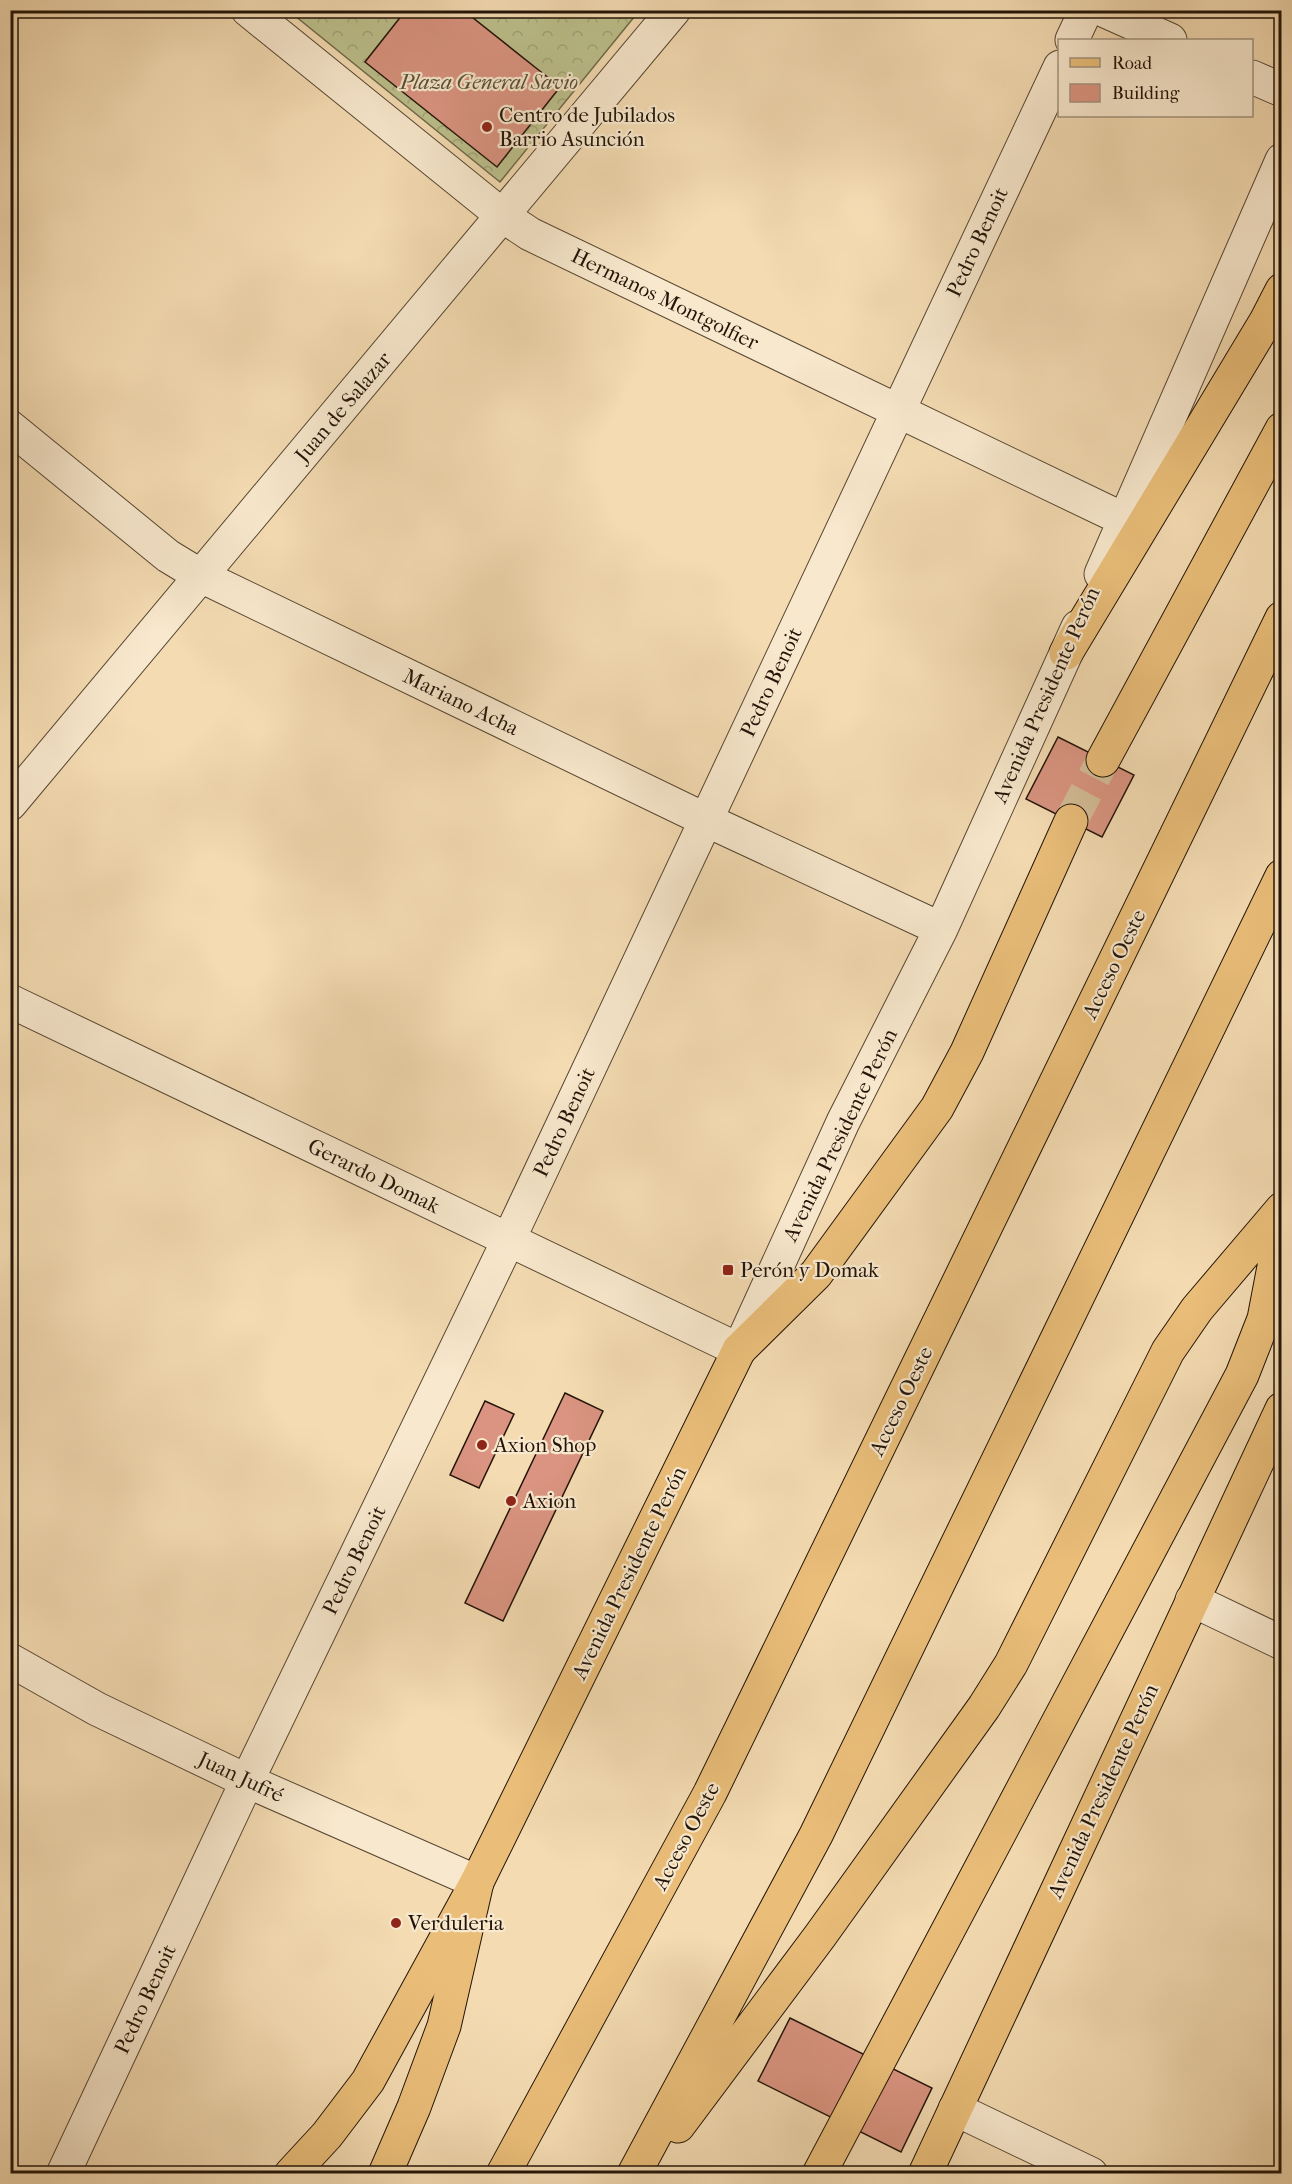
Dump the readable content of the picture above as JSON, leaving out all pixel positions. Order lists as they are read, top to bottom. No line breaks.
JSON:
{"streets":{"main road":["Avenida Presidente Perón","Acceso Oeste"],"street":["Pedro Benoit","Hermanos Montgolfier","Juan de Salazar","Mariano Acha","Gerardo Domak","Juan Jufré"]},"crossings":[["Pedro Benoit","Hermanos Montgolfier"],["Pedro Benoit","Mariano Acha"],["Pedro Benoit","Gerardo Domak"],["Pedro Benoit","Juan Jufré"],["Hermanos Montgolfier","Juan de Salazar"],["Hermanos Montgolfier","Avenida Presidente Perón"],["Juan de Salazar","Mariano Acha"],["Avenida Presidente Perón","Mariano Acha"],["Avenida Presidente Perón","Gerardo Domak"],["Avenida Presidente Perón","Juan Jufré"]],"parks":["Plaza General Savio"],"places":{"other":["Centro de Jubilados Barrio Asunción","Axion Shop","Axion","Verduleria"],"transit":["Perón y Domak"]},"legend":["Road","Building"]}
